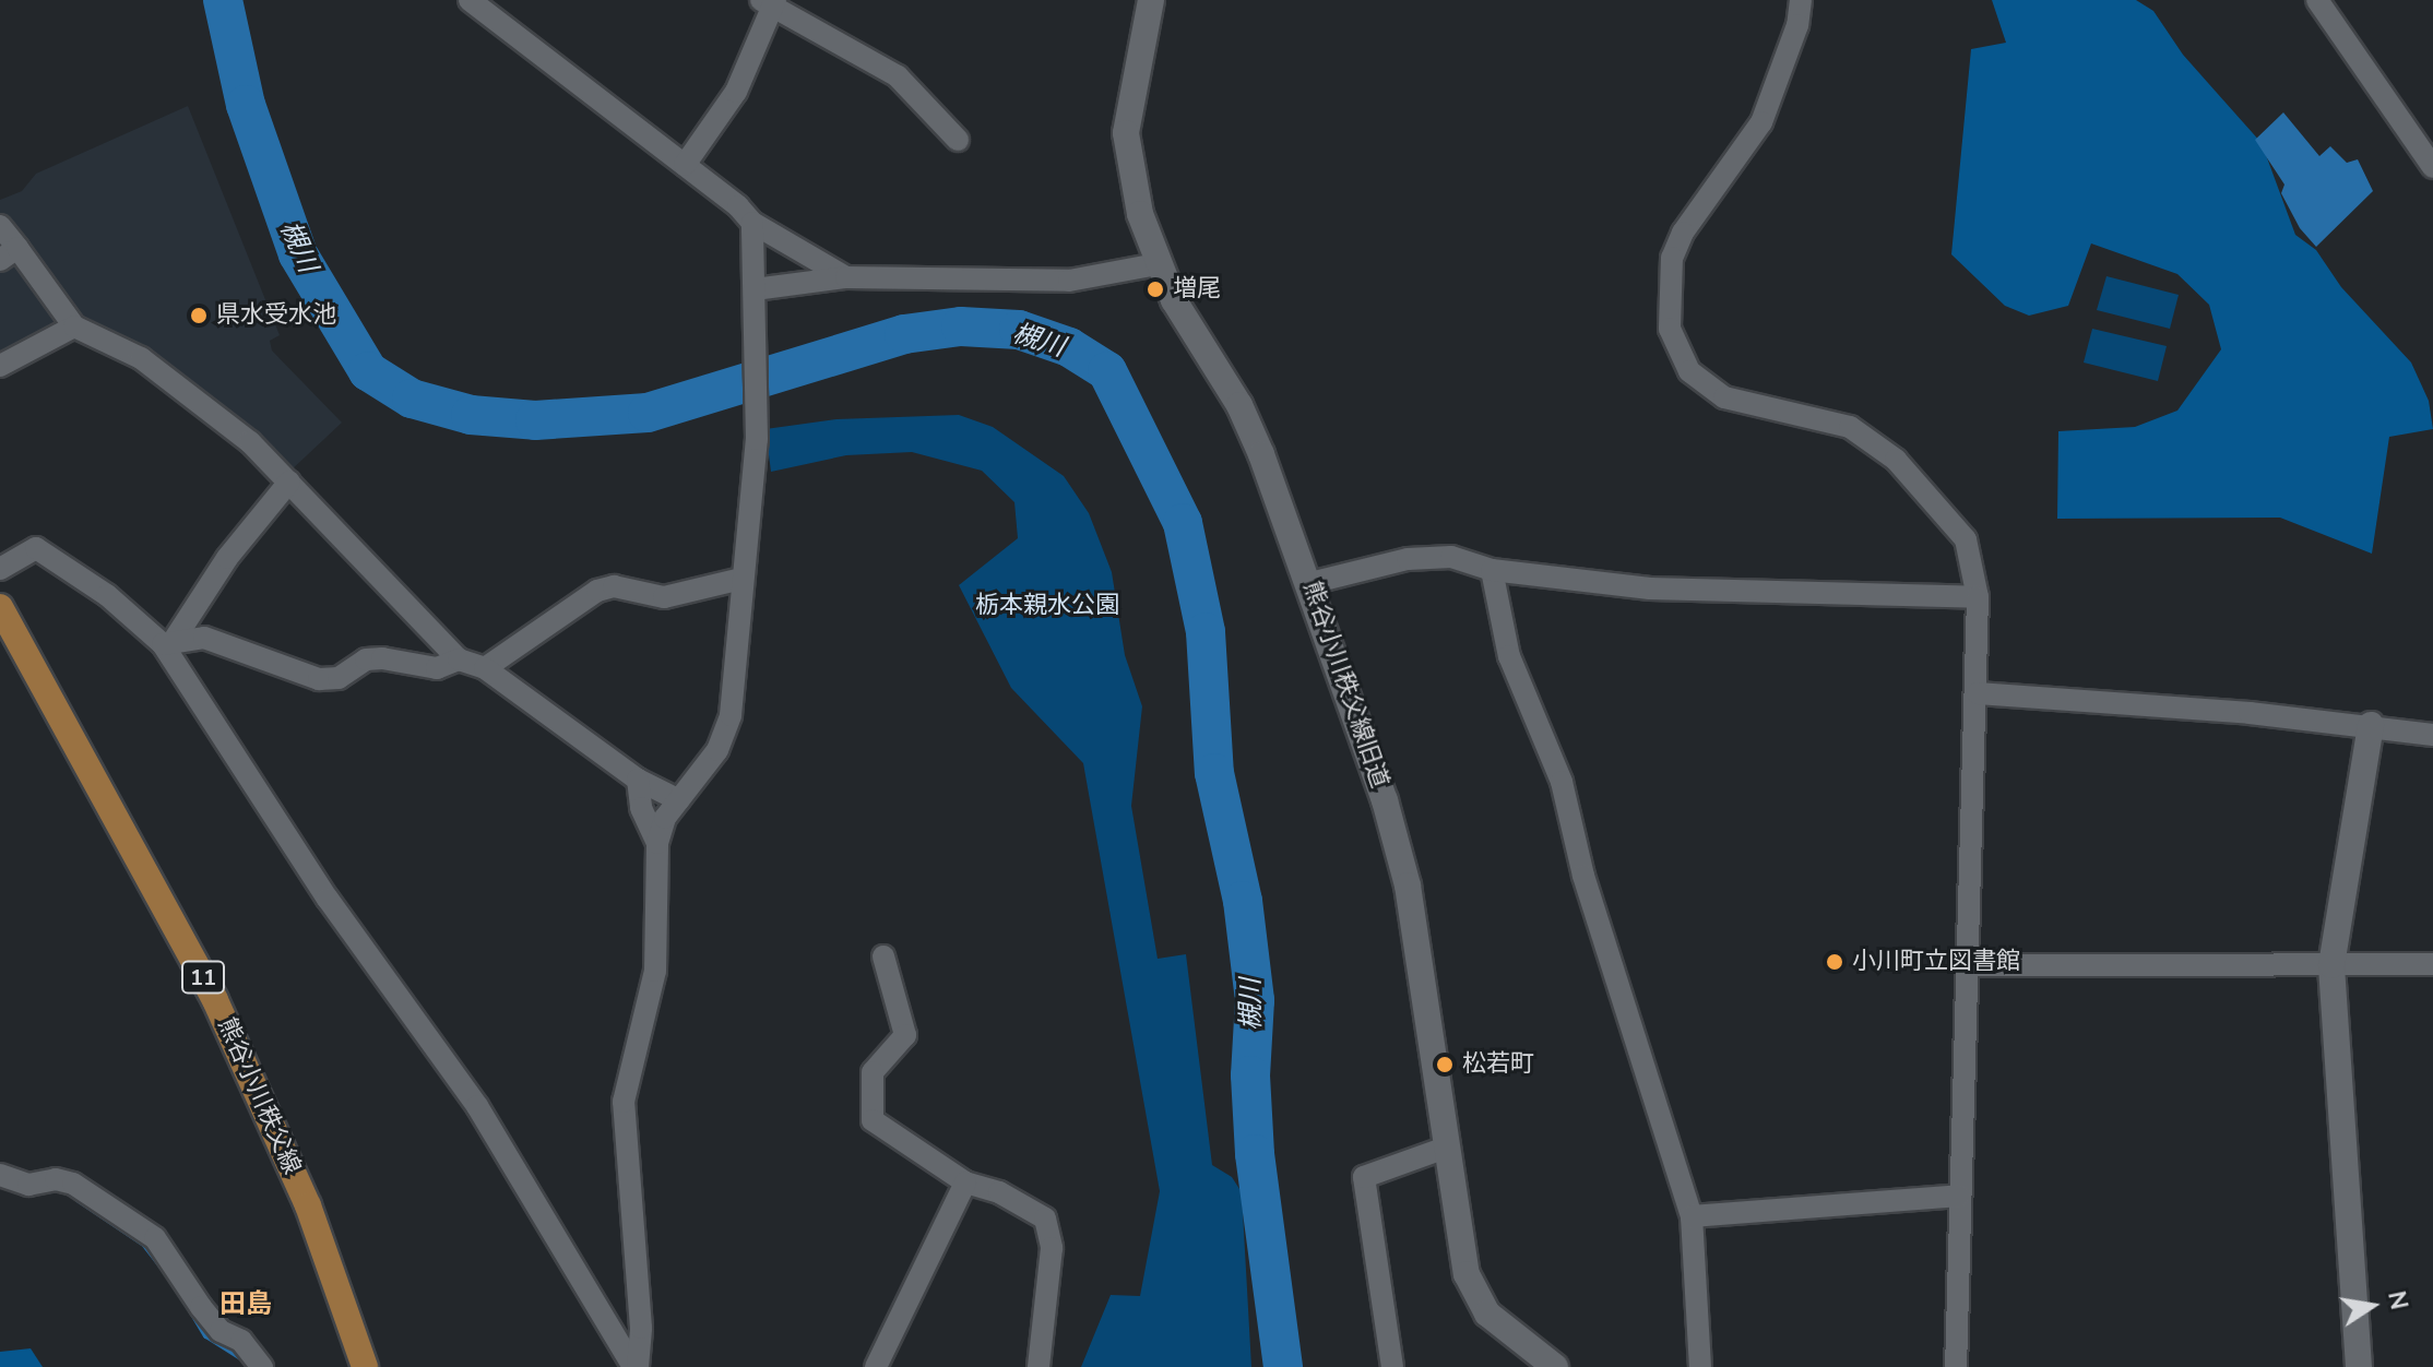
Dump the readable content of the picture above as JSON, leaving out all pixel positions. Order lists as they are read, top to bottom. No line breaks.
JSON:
{"streets":{"main road":["11","熊谷小川秩父線"],"street":["熊谷小川秩父線旧道"]},"districts":["田島"],"water":["槻川"],"parks":["栃本親水公園"],"places":["増尾","県水受水池","小川町立図書館","松若町"],"north":"right"}
